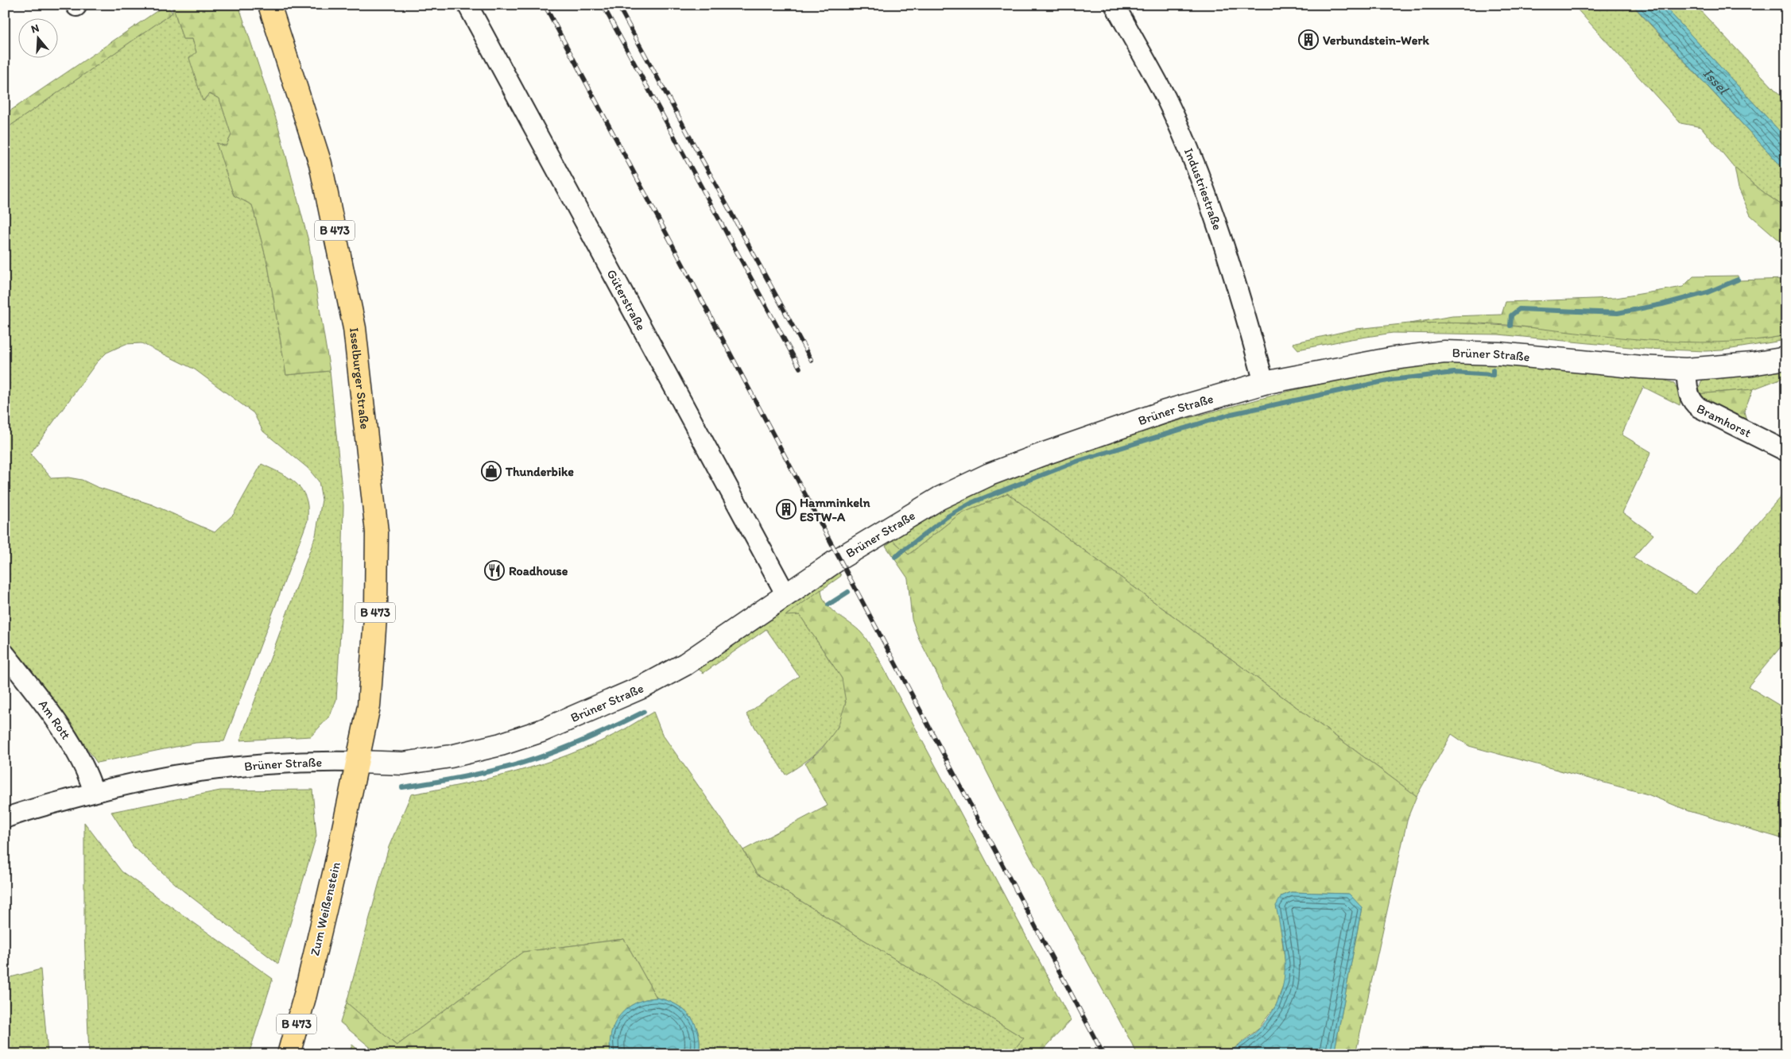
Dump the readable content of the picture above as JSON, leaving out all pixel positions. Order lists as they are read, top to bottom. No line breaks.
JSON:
{"streets":{"main road":["B 473","Brüner Straße","Isselburger Straße","Zum Weißenstein"],"street":["Industriestraße","Güterstraße","Bramhorst","Am Rott"]},"crossings":[["Industriestraße","Brüner Straße"],["Güterstraße","Brüner Straße"],["Brüner Straße","Isselburger Straße"],["Brüner Straße","Bramhorst"],["Brüner Straße","Am Rott"],["Brüner Straße","Zum Weißenstein"],["Isselburger Straße","Zum Weißenstein"]],"water":["Issel"],"places":{"building":["Verbundstein-Werk","Hamminkeln ESTW-A"],"shop":["Thunderbike"],"restaurant":["Roadhouse"]},"north":"top"}
